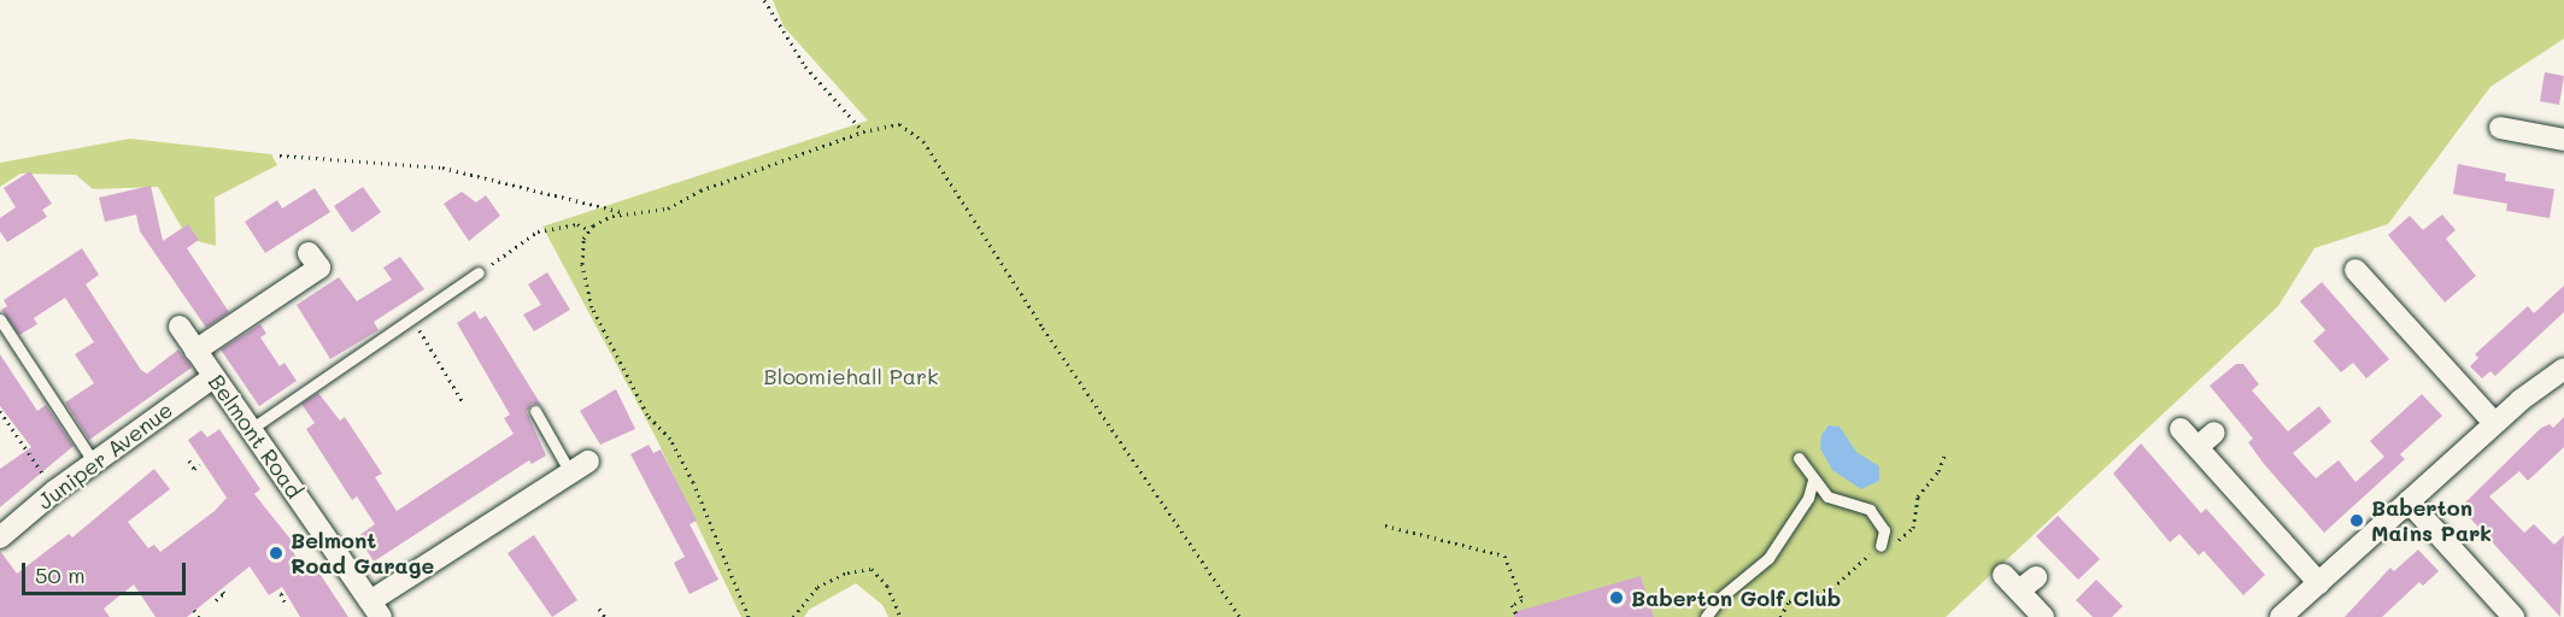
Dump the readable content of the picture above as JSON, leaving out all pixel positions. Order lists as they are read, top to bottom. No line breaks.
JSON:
{"streets":{"street":["Belmont Road","Juniper Avenue"]},"crossings":[["Belmont Road","Juniper Avenue"]],"parks":["Bloomiehall Park"],"places":["Baberton Mains Park","Belmont Road Garage","Baberton Golf Club"],"scale_bar":"50 m"}
